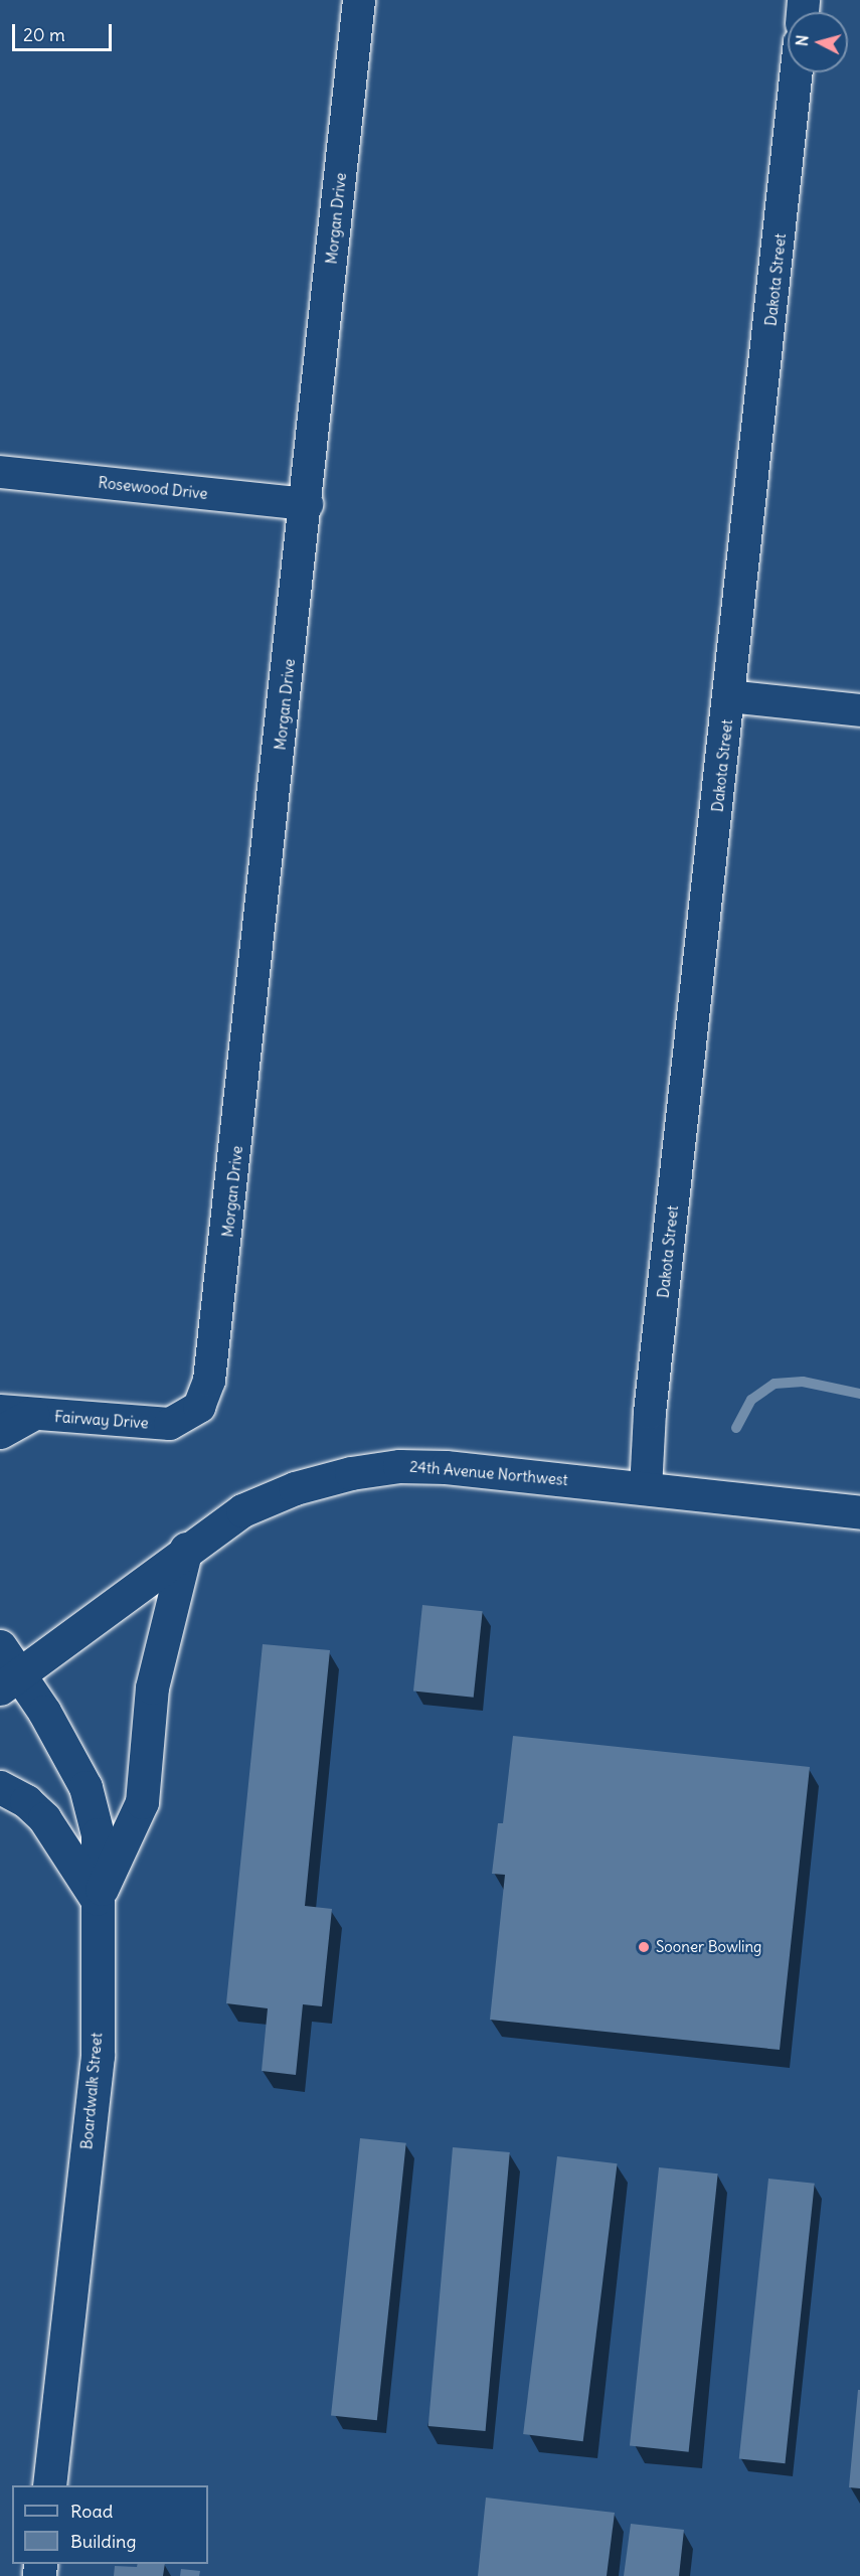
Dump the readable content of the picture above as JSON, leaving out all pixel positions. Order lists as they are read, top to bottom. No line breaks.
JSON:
{"streets":{"street":["Morgan Drive","Dakota Street","Rosewood Drive","Fairway Drive","24th Avenue Northwest","Boardwalk Street"]},"crossings":[["Morgan Drive","Rosewood Drive"],["Morgan Drive","Fairway Drive"],["Dakota Street","24th Avenue Northwest"],["24th Avenue Northwest","Boardwalk Street"]],"places":["Sooner Bowling"],"legend":["Road","Building"],"scale_bar":"20 m","north":"left"}
